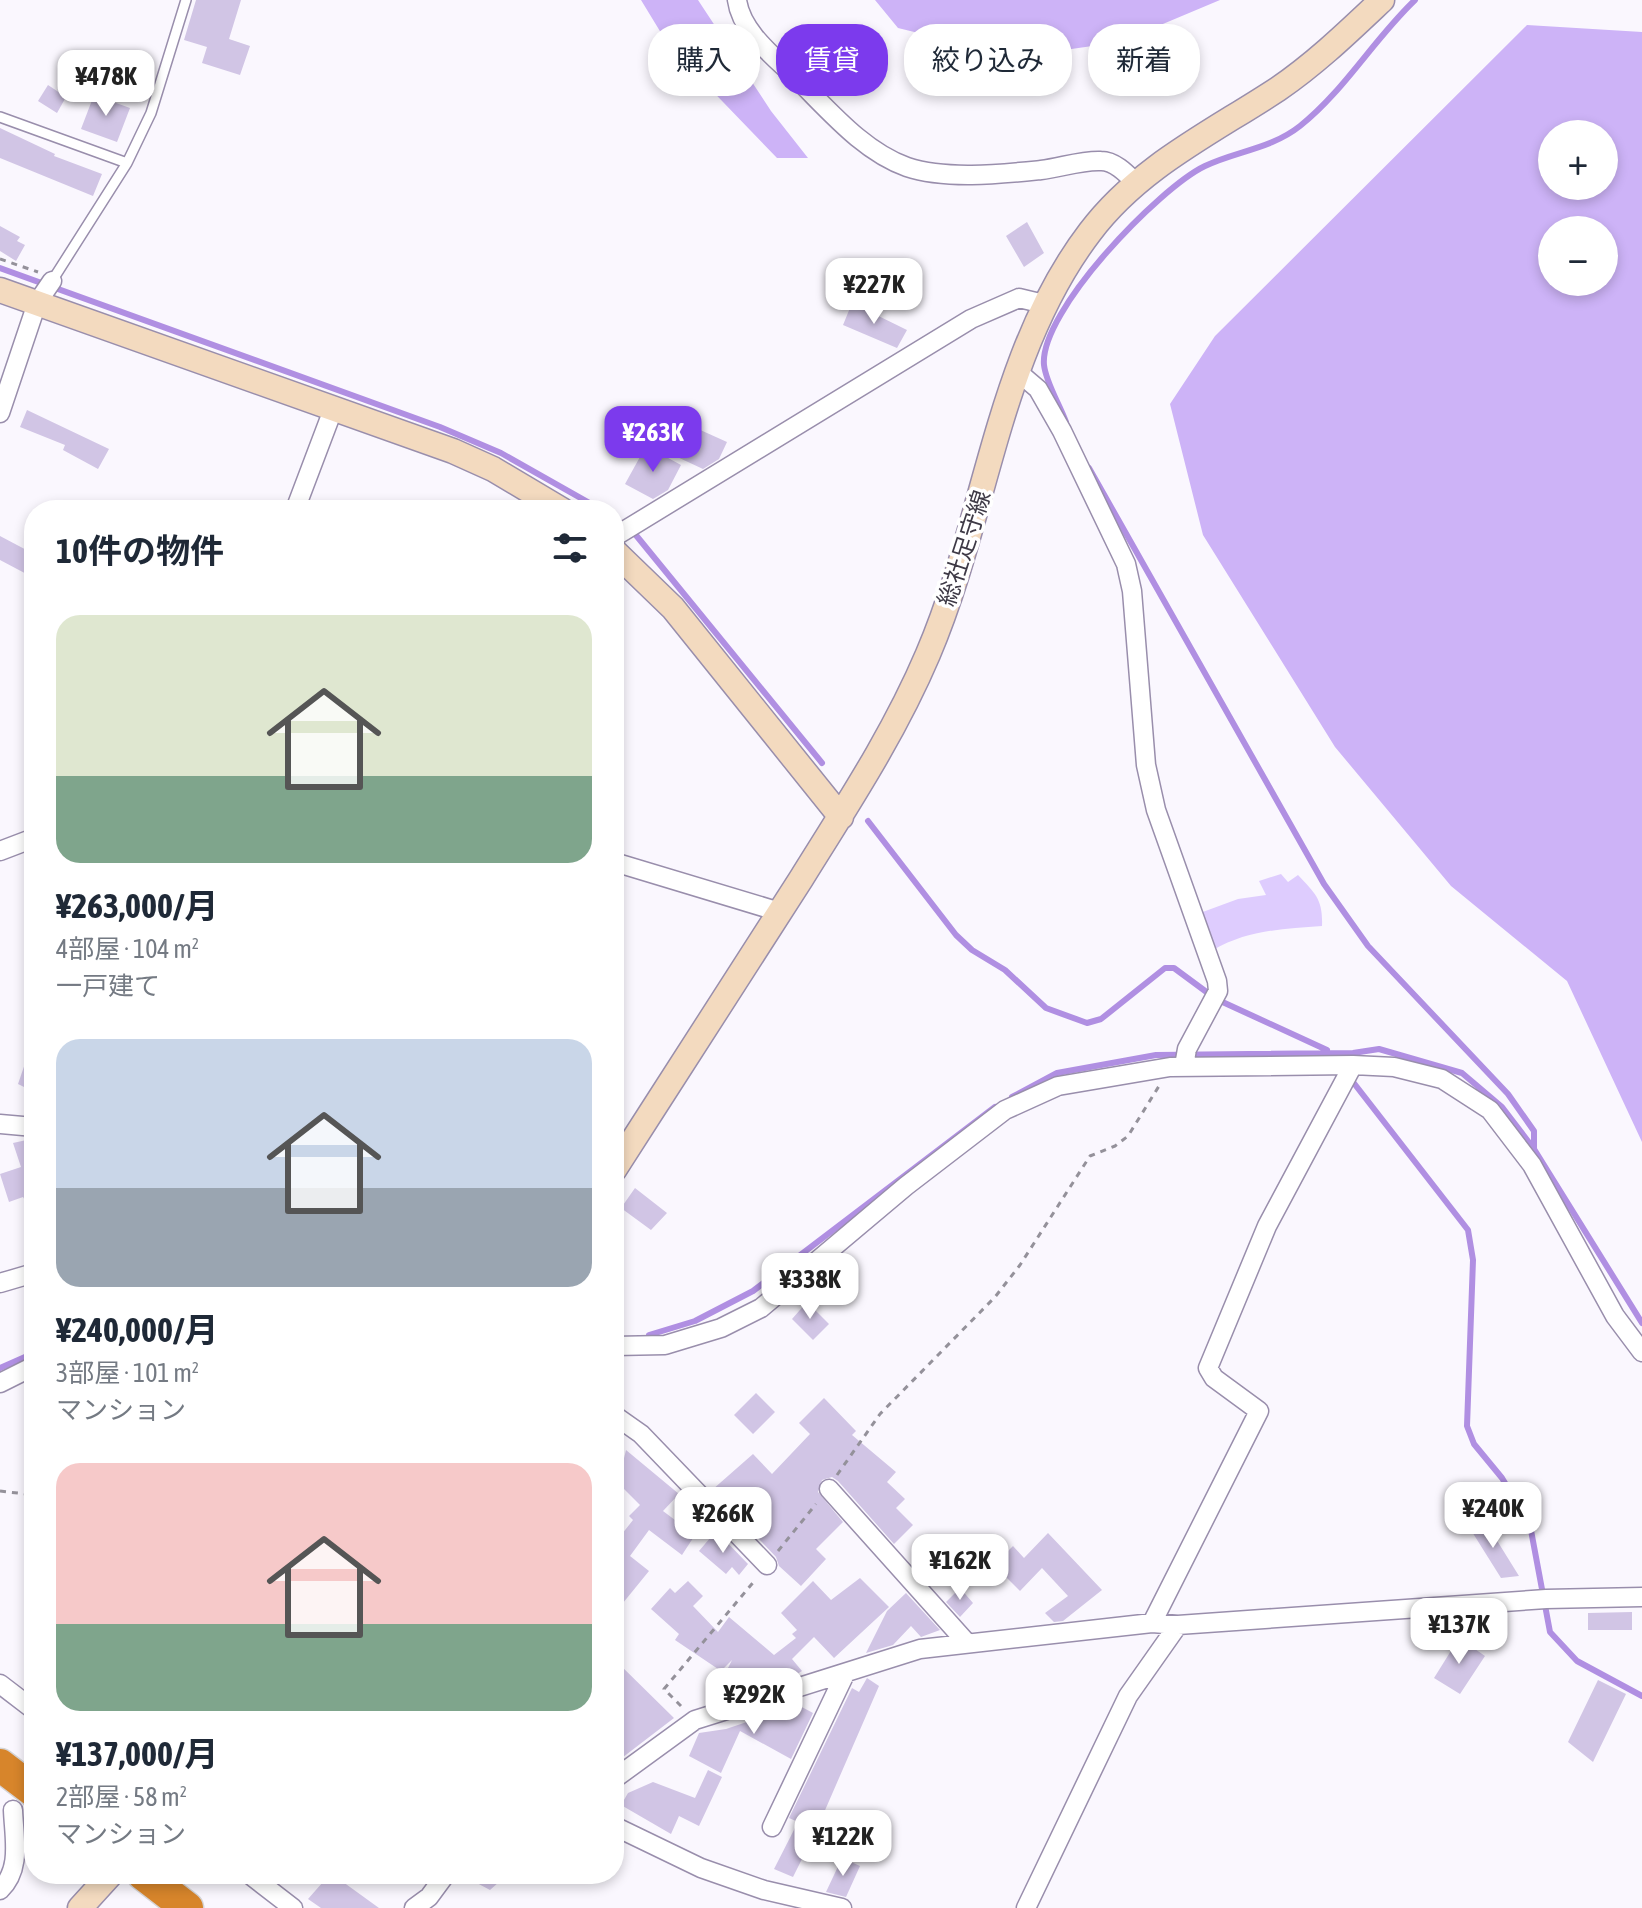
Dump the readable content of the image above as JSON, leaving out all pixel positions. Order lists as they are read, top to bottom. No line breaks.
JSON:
{"streets":{"main road":["総社足守線"]},"page":{"chip":["購入","賃貸","絞り込み","新着"],"price":["¥478K","¥227K","¥263K","¥338K","¥240K","¥266K","¥162K","¥137K","¥292K","¥122K"],"map_buttons":["+","−"],"heading":"10件の物件","list":[{"name":"¥263,000/月","note":"4部屋 · 104 m² · 一戸建て"},{"name":"¥240,000/月","note":"3部屋 · 101 m² · マンション"},{"name":"¥137,000/月","note":"2部屋 · 58 m² · マンション"}]}}
